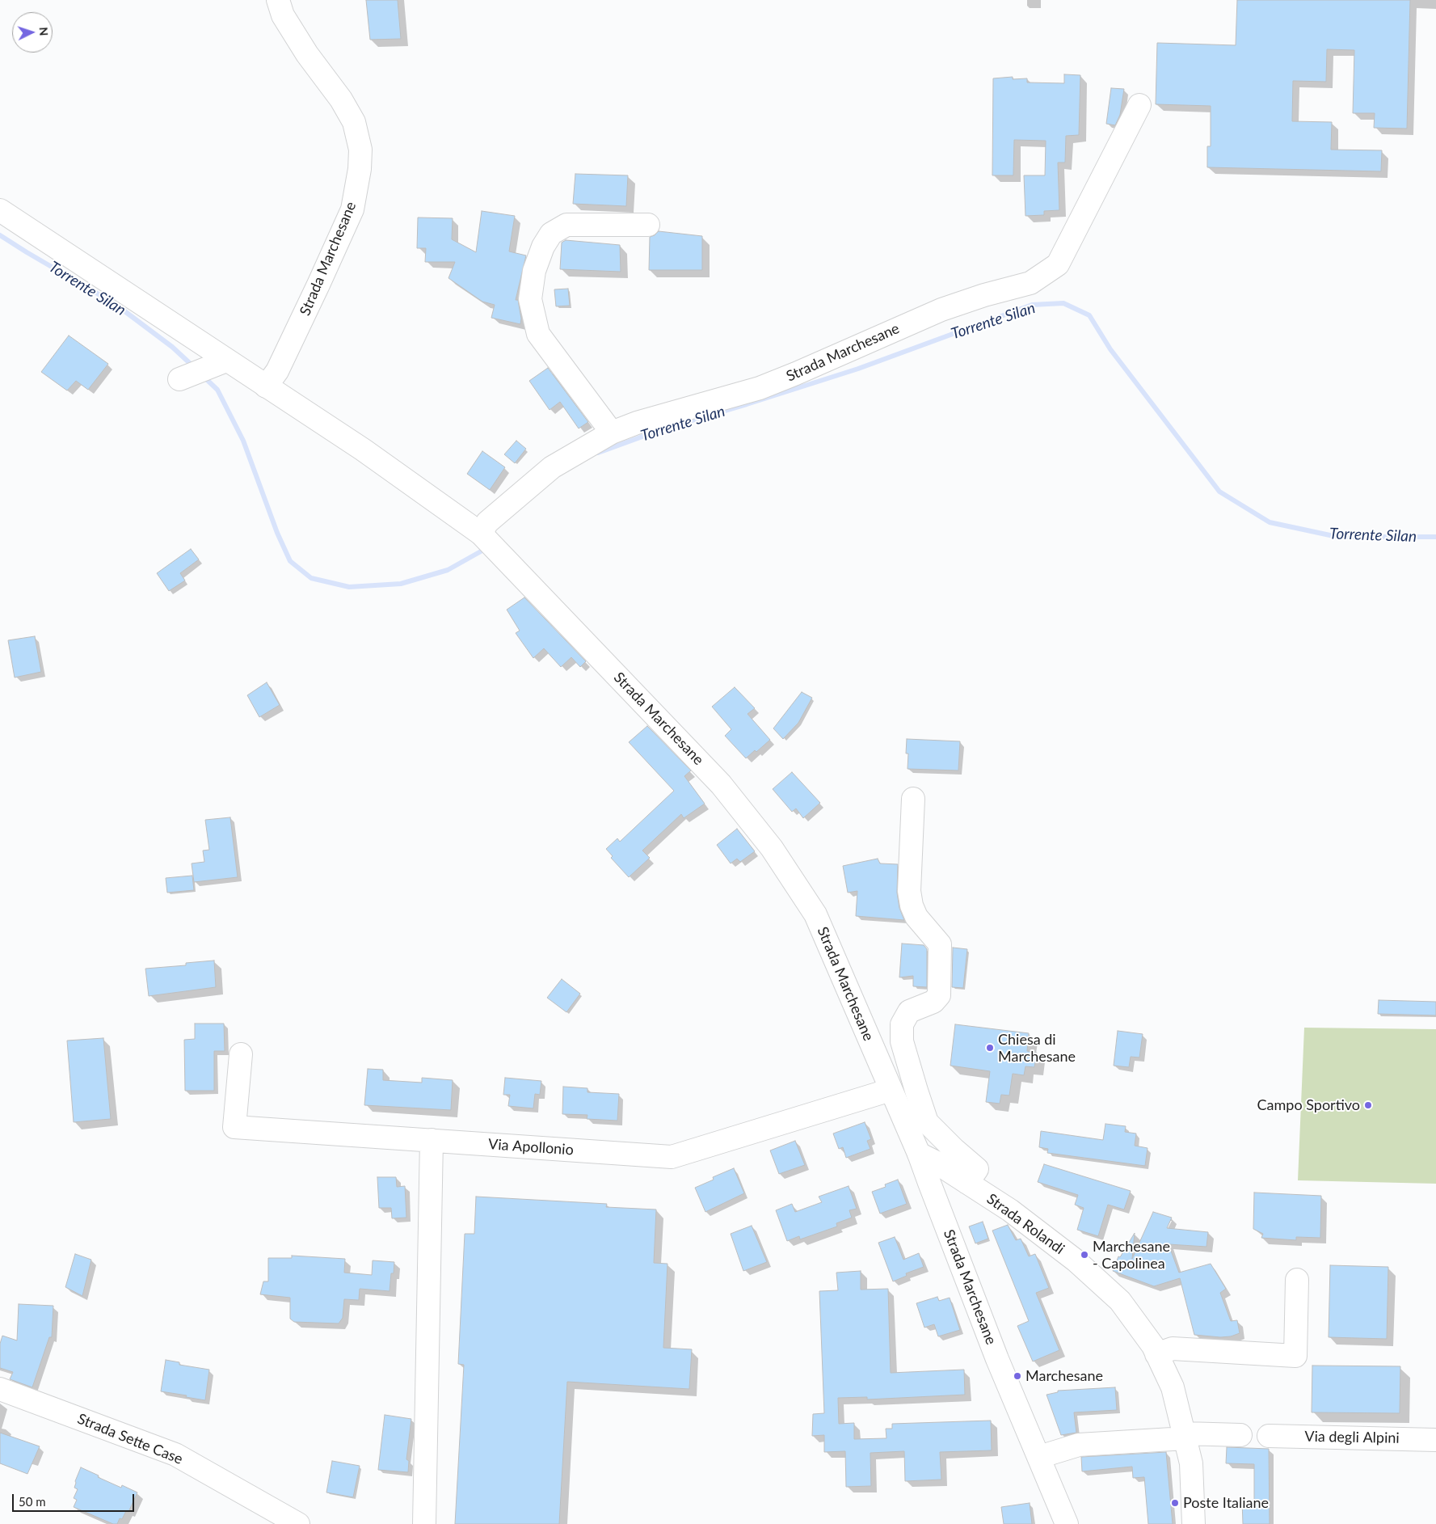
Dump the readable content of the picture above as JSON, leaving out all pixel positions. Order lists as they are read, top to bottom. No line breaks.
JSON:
{"streets":{"street":["Strada Marchesane","Via Apollonio","Strada Rolandi","Via degli Alpini","Strada Sette Case"]},"crossings":[["Strada Marchesane","Via Apollonio"],["Strada Marchesane","Strada Rolandi"]],"water":["Torrente Silan"],"places":["Chiesa di Marchesane","Campo Sportivo","Marchesane - Capolinea","Marchesane","Poste Italiane"],"scale_bar":"50 m","north":"right"}
